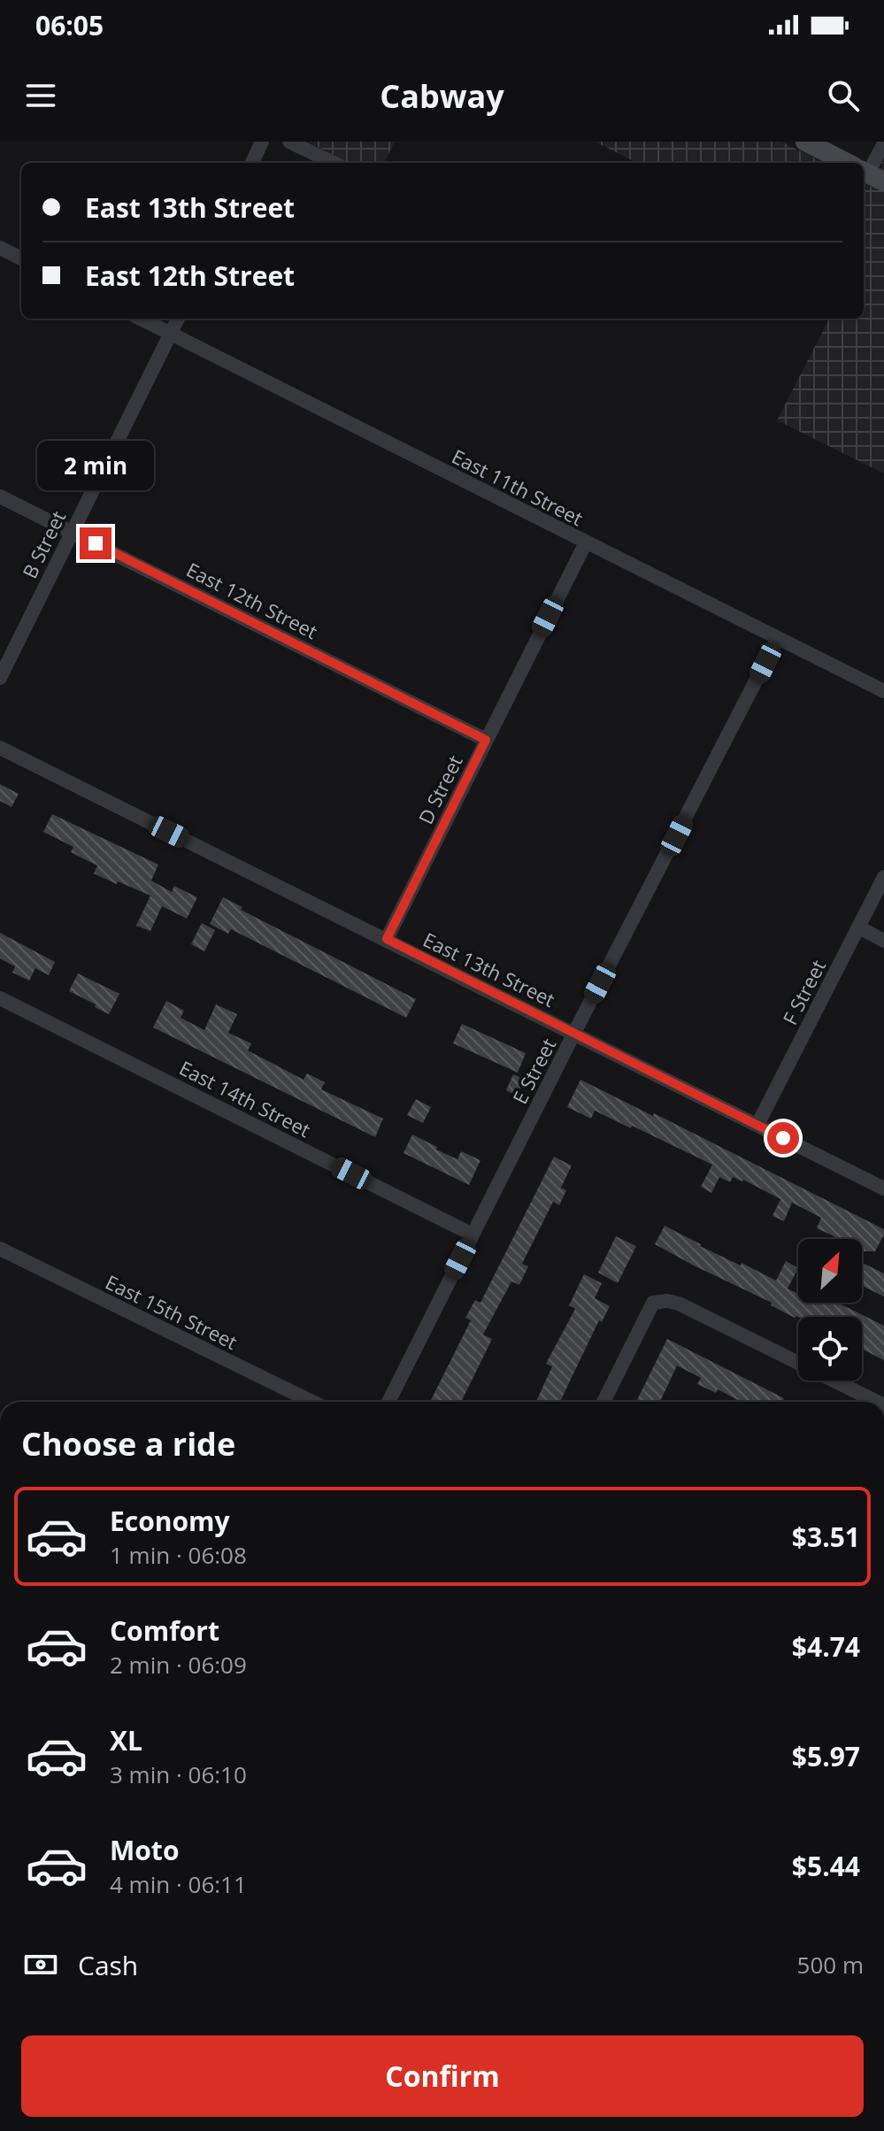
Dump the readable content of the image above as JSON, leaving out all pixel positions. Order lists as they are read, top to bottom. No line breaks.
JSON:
{"streets":{"street":["East 11th Street","B Street","East 12th Street","D Street","East 13th Street","F Street","E Street","East 14th Street","East 15th Street"]},"crossings":[["East 11th Street","B Street"],["East 11th Street","D Street"],["East 11th Street","E Street"],["B Street","East 12th Street"],["East 12th Street","D Street"],["D Street","East 13th Street"],["East 13th Street","F Street"],["East 13th Street","E Street"],["E Street","East 14th Street"]],"north":"top right","page":{"status":"06:05","header":"Cabway","banner":["East 13th Street","East 12th Street"],"bubble":"2 min","heading":"Choose a ride","list":[{"name":"Economy","note":"1 min · 06:08","value":"$3.51"},{"name":"Comfort","note":"2 min · 06:09","value":"$4.74"},{"name":"XL","note":"3 min · 06:10","value":"$5.97"},{"name":"Moto","note":"4 min · 06:11","value":"$5.44"}],"pay":["Cash","500 m"],"buttons":"Confirm"}}
